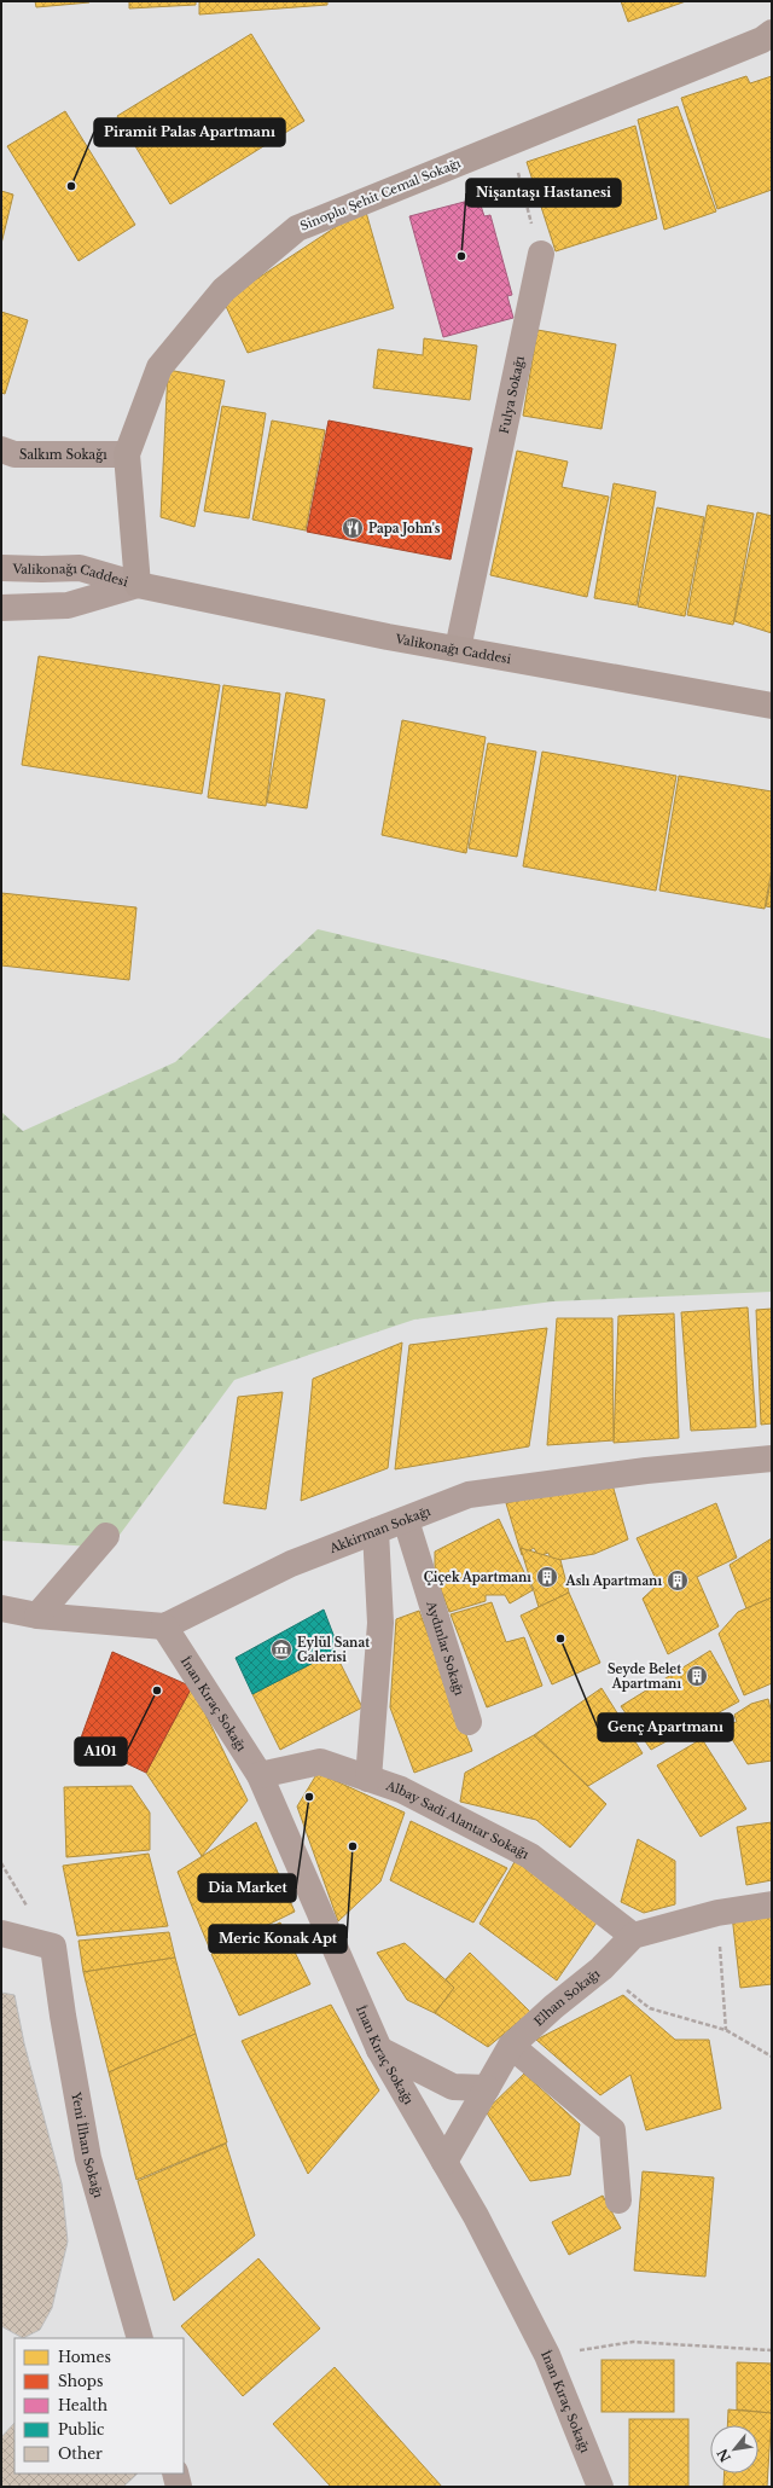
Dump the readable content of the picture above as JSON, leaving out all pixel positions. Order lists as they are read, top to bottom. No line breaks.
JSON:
{"streets":{"street":["Sinoplu Şehit Cemal Sokağı","Fulya Sokağı","Salkım Sokağı","Valikonağı Caddesi","Akkirman Sokağı","Aydınlar Sokağı","İnan Kıraç Sokağı","Albay Sadi Alantar Sokağı","Elhan Sokağı","Yeni İlhan Sokağı"]},"crossings":[["Sinoplu Şehit Cemal Sokağı","Salkım Sokağı"],["Sinoplu Şehit Cemal Sokağı","Valikonağı Caddesi"],["Fulya Sokağı","Valikonağı Caddesi"],["Akkirman Sokağı","Aydınlar Sokağı"],["Akkirman Sokağı","İnan Kıraç Sokağı"],["İnan Kıraç Sokağı","Albay Sadi Alantar Sokağı"],["İnan Kıraç Sokağı","Elhan Sokağı"]],"places":{"other":["Piramit Palas Apartmanı","Nişantaşı Hastanesi","Genç Apartmanı","A101","Dia Market","Meric Konak Apt"],"restaurant":["Papa John's"],"building":["Çiçek Apartmanı","Aslı Apartmanı","Seyde Belet Apartmanı"],"museum":["Eylül Sanat Galerisi"]},"legend":["Homes","Shops","Health","Public","Other"],"north":"bottom left"}
